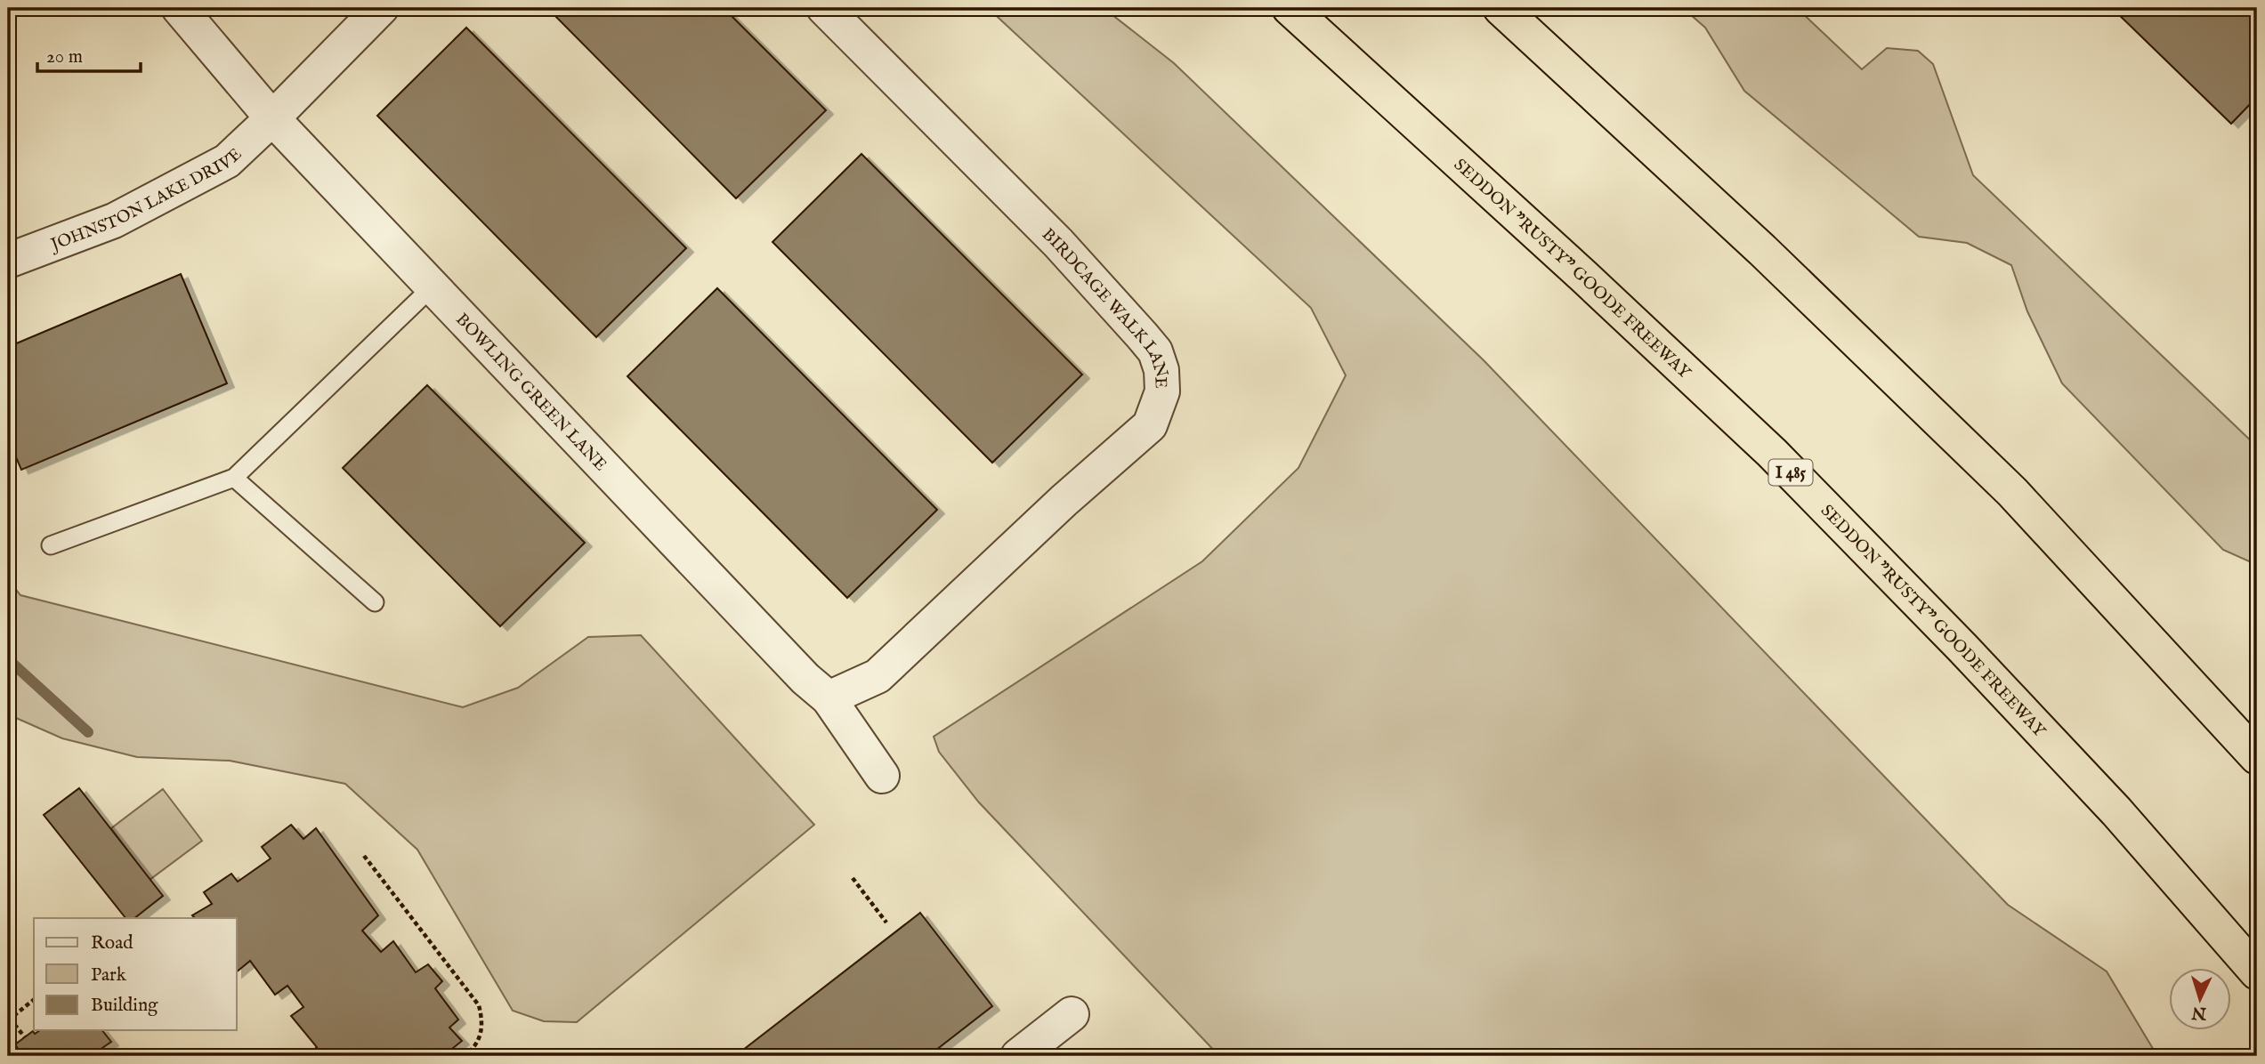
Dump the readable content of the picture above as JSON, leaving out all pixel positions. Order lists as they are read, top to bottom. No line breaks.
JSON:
{"streets":{"highway":["SEDDON \"RUSTY\" GOODE FREEWAY","I 485"],"street":["JOHNSTON LAKE DRIVE","BIRDCAGE WALK LANE","BOWLING GREEN LANE"]},"crossings":[["JOHNSTON LAKE DRIVE","BOWLING GREEN LANE"],["BIRDCAGE WALK LANE","BOWLING GREEN LANE"]],"legend":["Road","Park","Building"],"scale_bar":"20 m","north":"bottom"}
